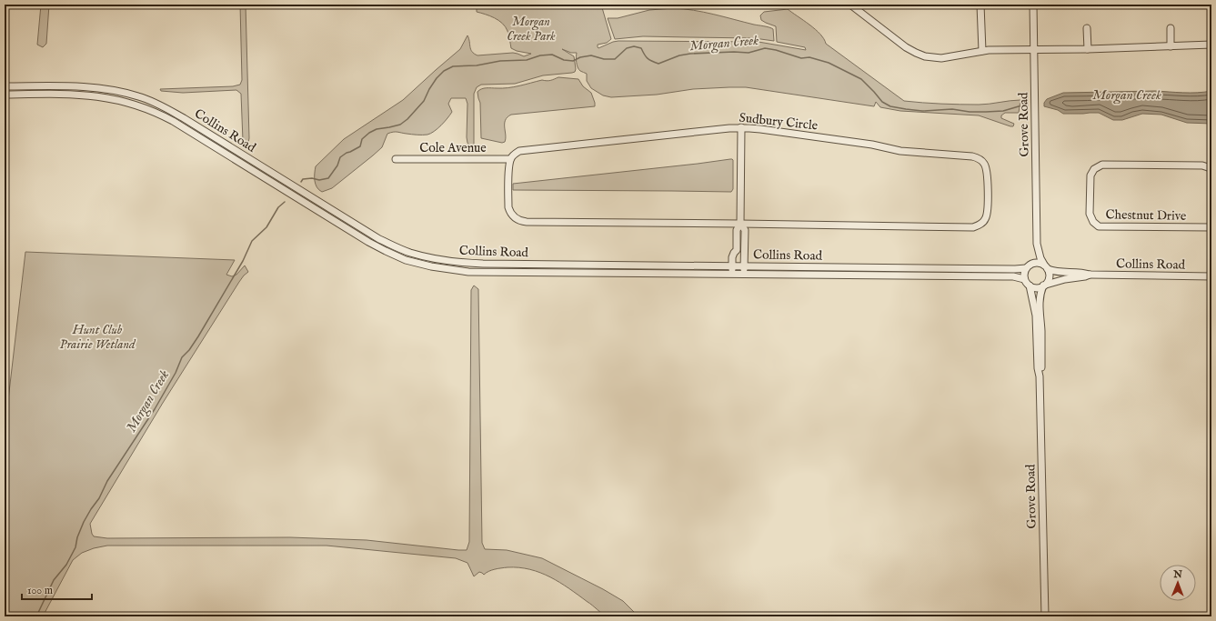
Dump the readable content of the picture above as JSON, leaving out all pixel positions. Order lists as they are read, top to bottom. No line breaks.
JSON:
{"streets":{"street":["Sudbury Circle","Grove Road","Collins Road","Cole Avenue","Chestnut Drive"]},"crossings":[["Sudbury Circle","Cole Avenue"],["Grove Road","Collins Road"]],"water":["Morgan Creek"],"parks":["Morgan Creek Park","Hunt Club Prairie Wetland"],"scale_bar":"100 m","north":"top"}
